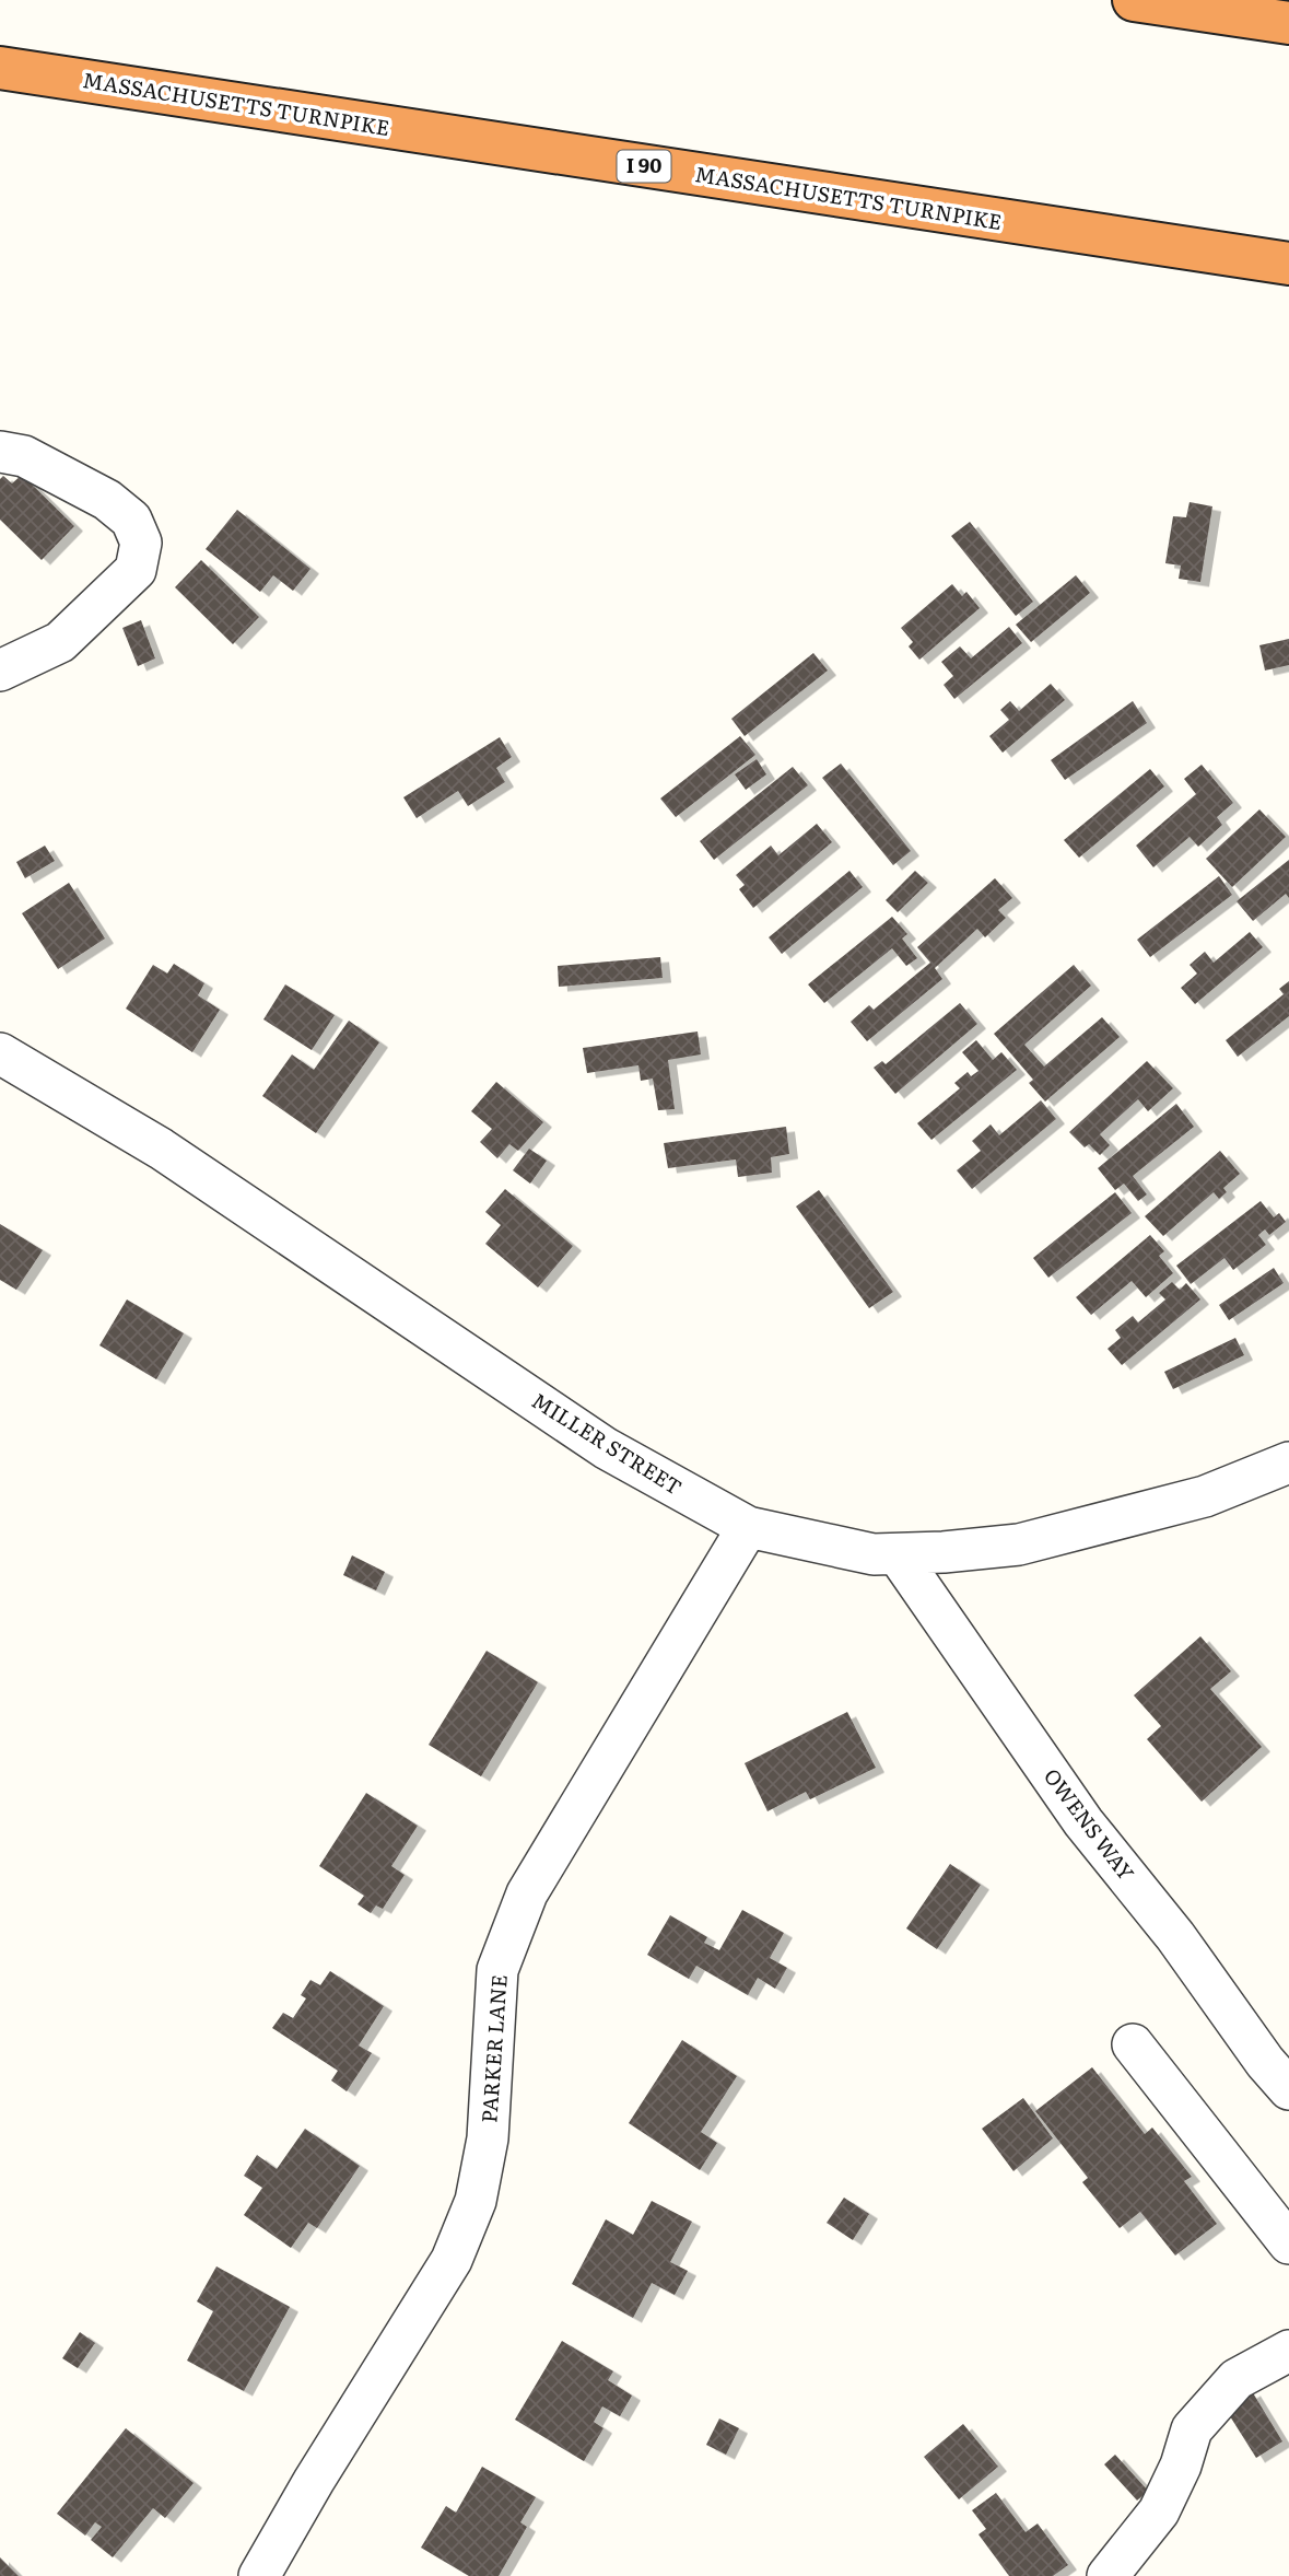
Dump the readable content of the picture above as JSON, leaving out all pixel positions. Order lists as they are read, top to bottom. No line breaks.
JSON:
{"streets":{"highway":["MASSACHUSETTS TURNPIKE","I 90"],"street":["MILLER STREET","OWENS WAY","PARKER LANE"]},"crossings":[["MILLER STREET","OWENS WAY"],["MILLER STREET","PARKER LANE"]]}
